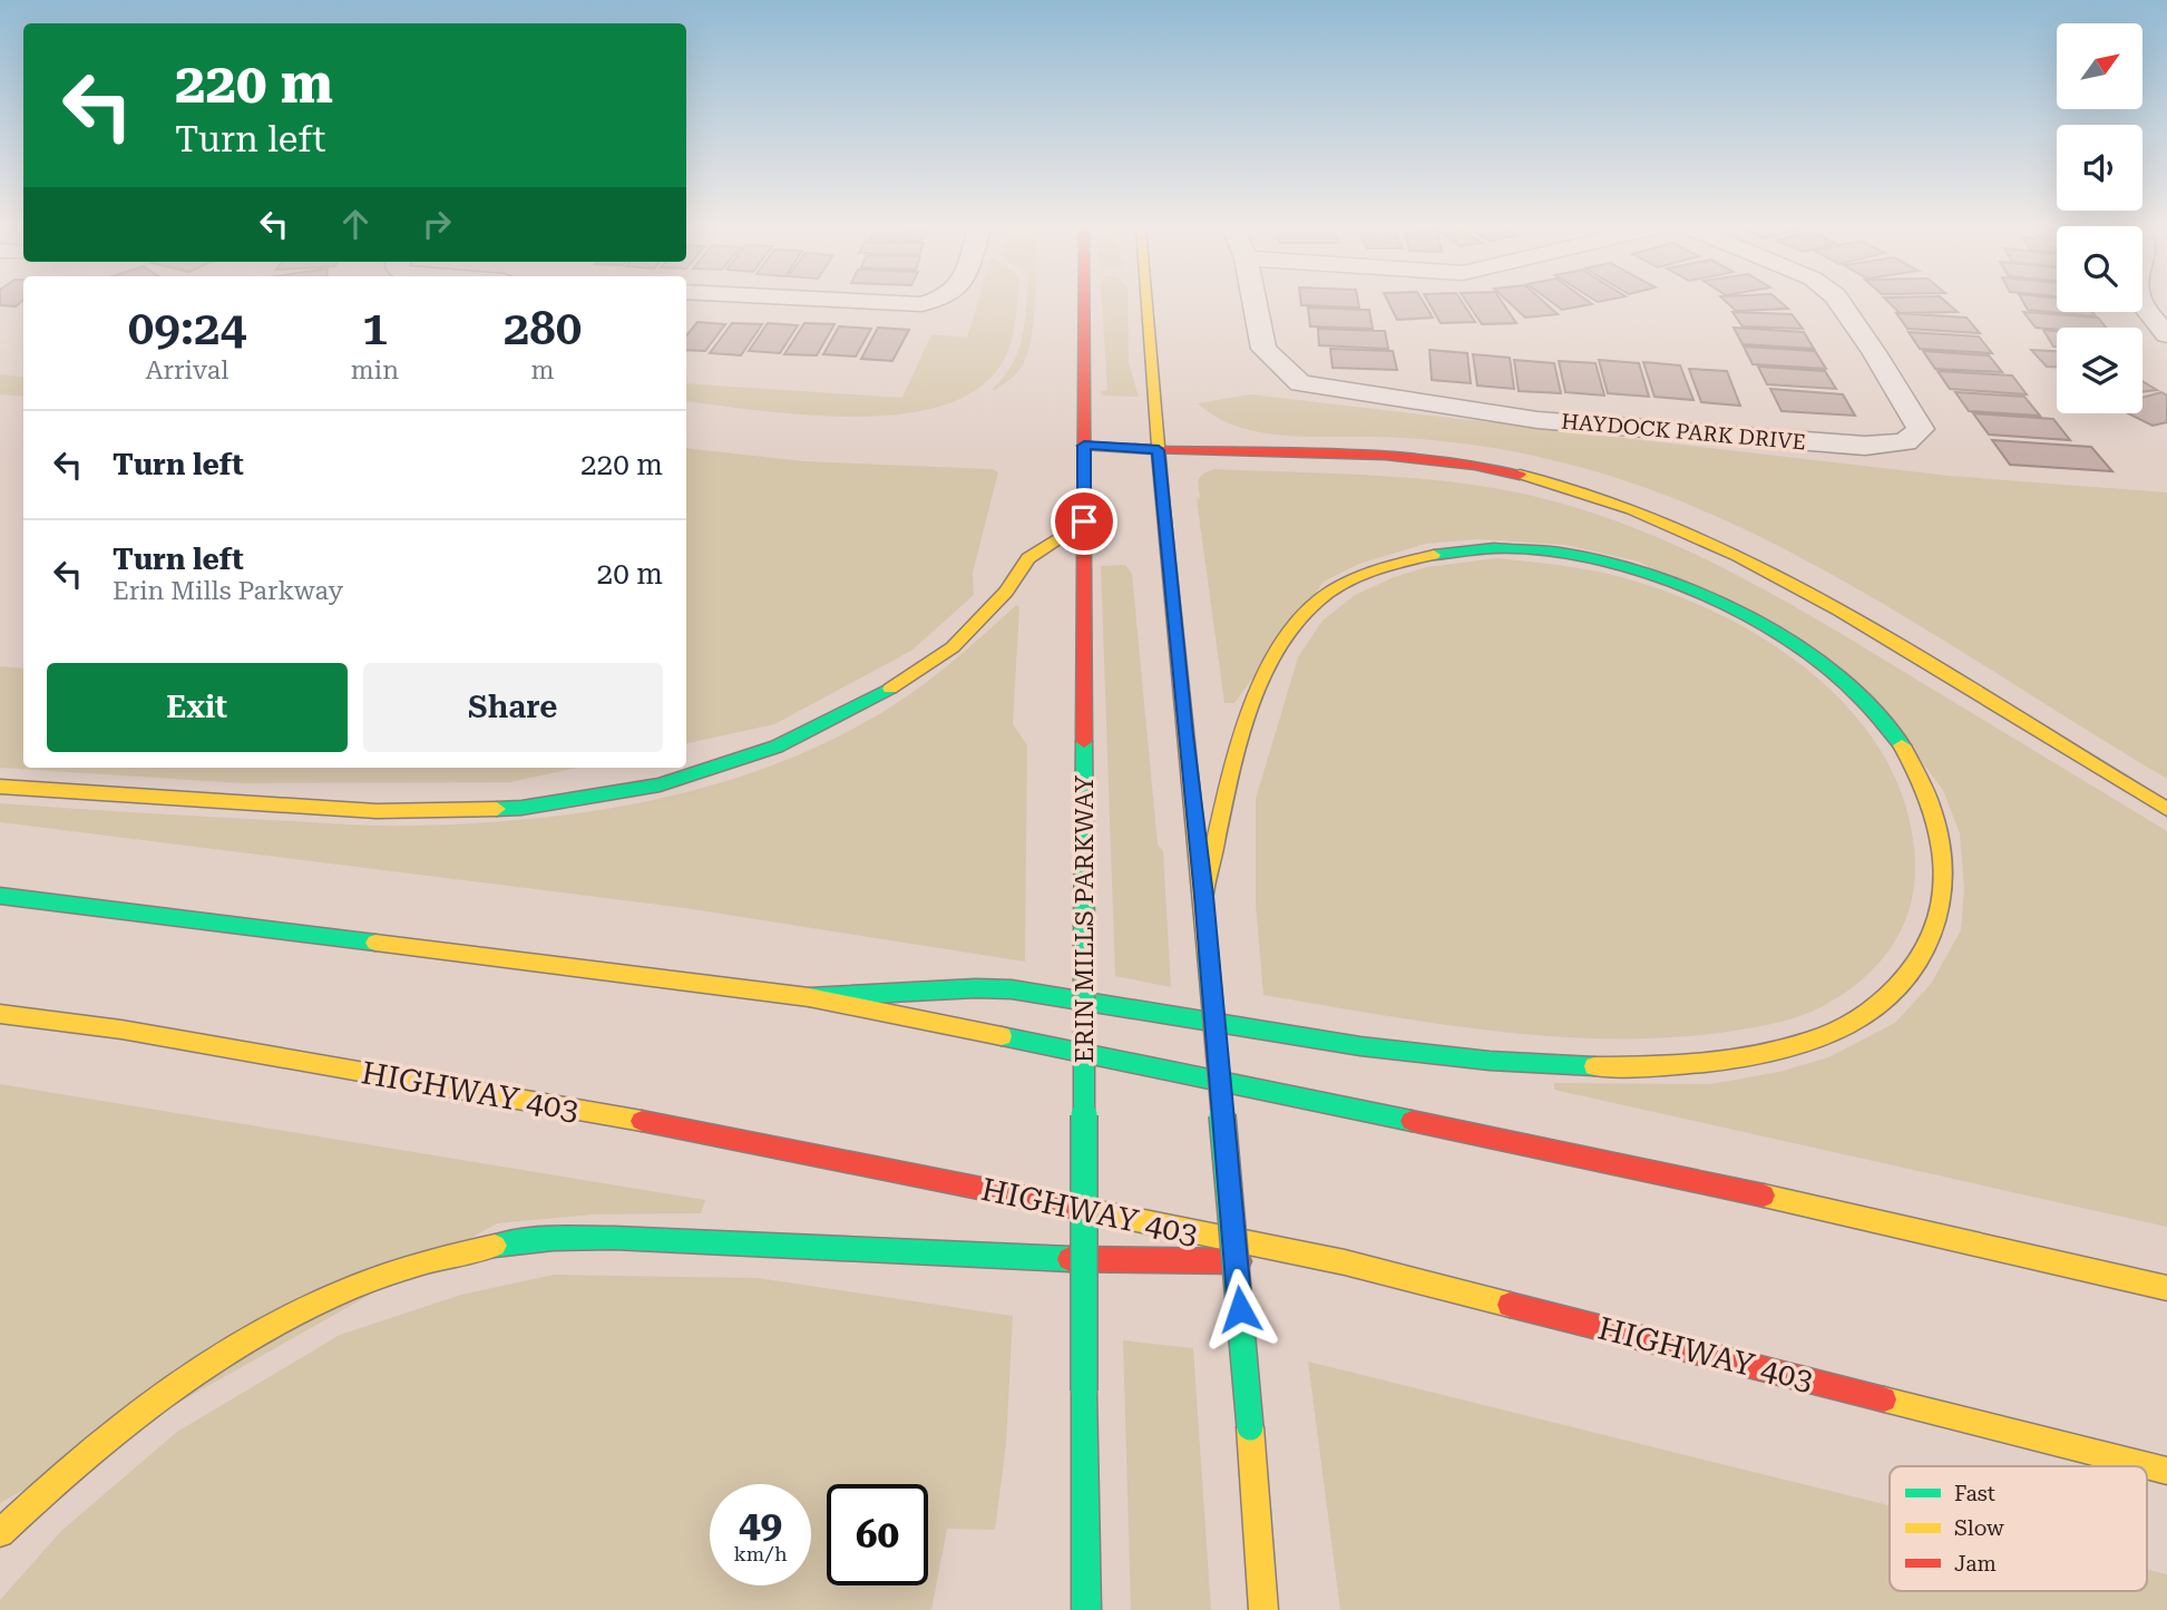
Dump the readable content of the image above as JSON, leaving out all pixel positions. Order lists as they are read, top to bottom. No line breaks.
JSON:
{"streets":{"main road":["ERIN MILLS PARKWAY","HIGHWAY 403"],"street":["HAYDOCK PARK DRIVE"]},"legend":["Fast","Slow","Jam"],"north":"top right","page":{"turn":["220 m","Turn left"],"eta":["09:24","Arrival","1","min","280","m"],"list":[{"name":"Turn left","value":"220 m"},{"name":"Turn left","note":"Erin Mills Parkway","value":"20 m"}],"buttons":["Exit","Share"],"speed":"49 km/h","limit":"60"}}
